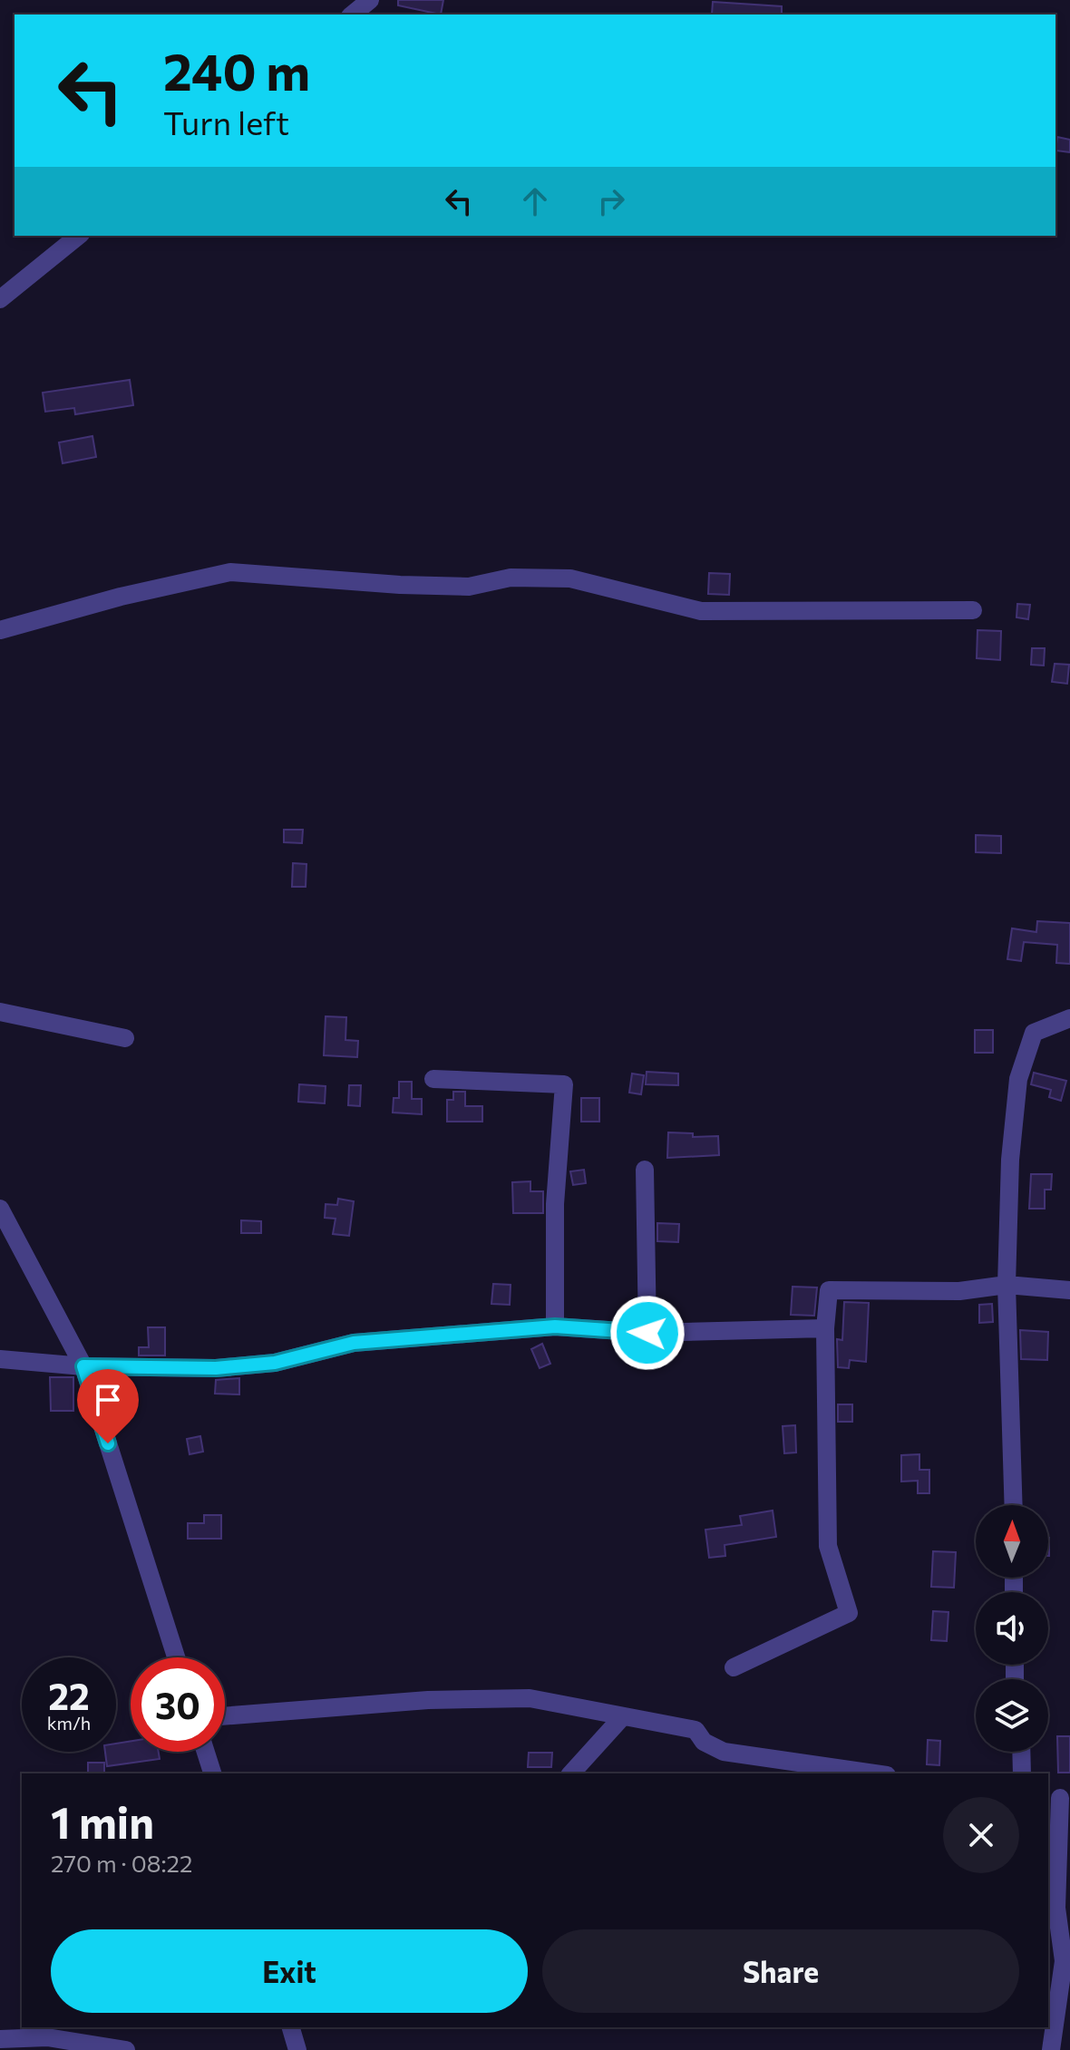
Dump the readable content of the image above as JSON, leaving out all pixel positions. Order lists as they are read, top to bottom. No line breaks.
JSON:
{"north":"top","page":{"turn":["240 m","Turn left"],"speed":"22 km/h","limit":"30","heading":["1 min","270 m · 08:22"],"buttons":["Exit","Share"]}}
